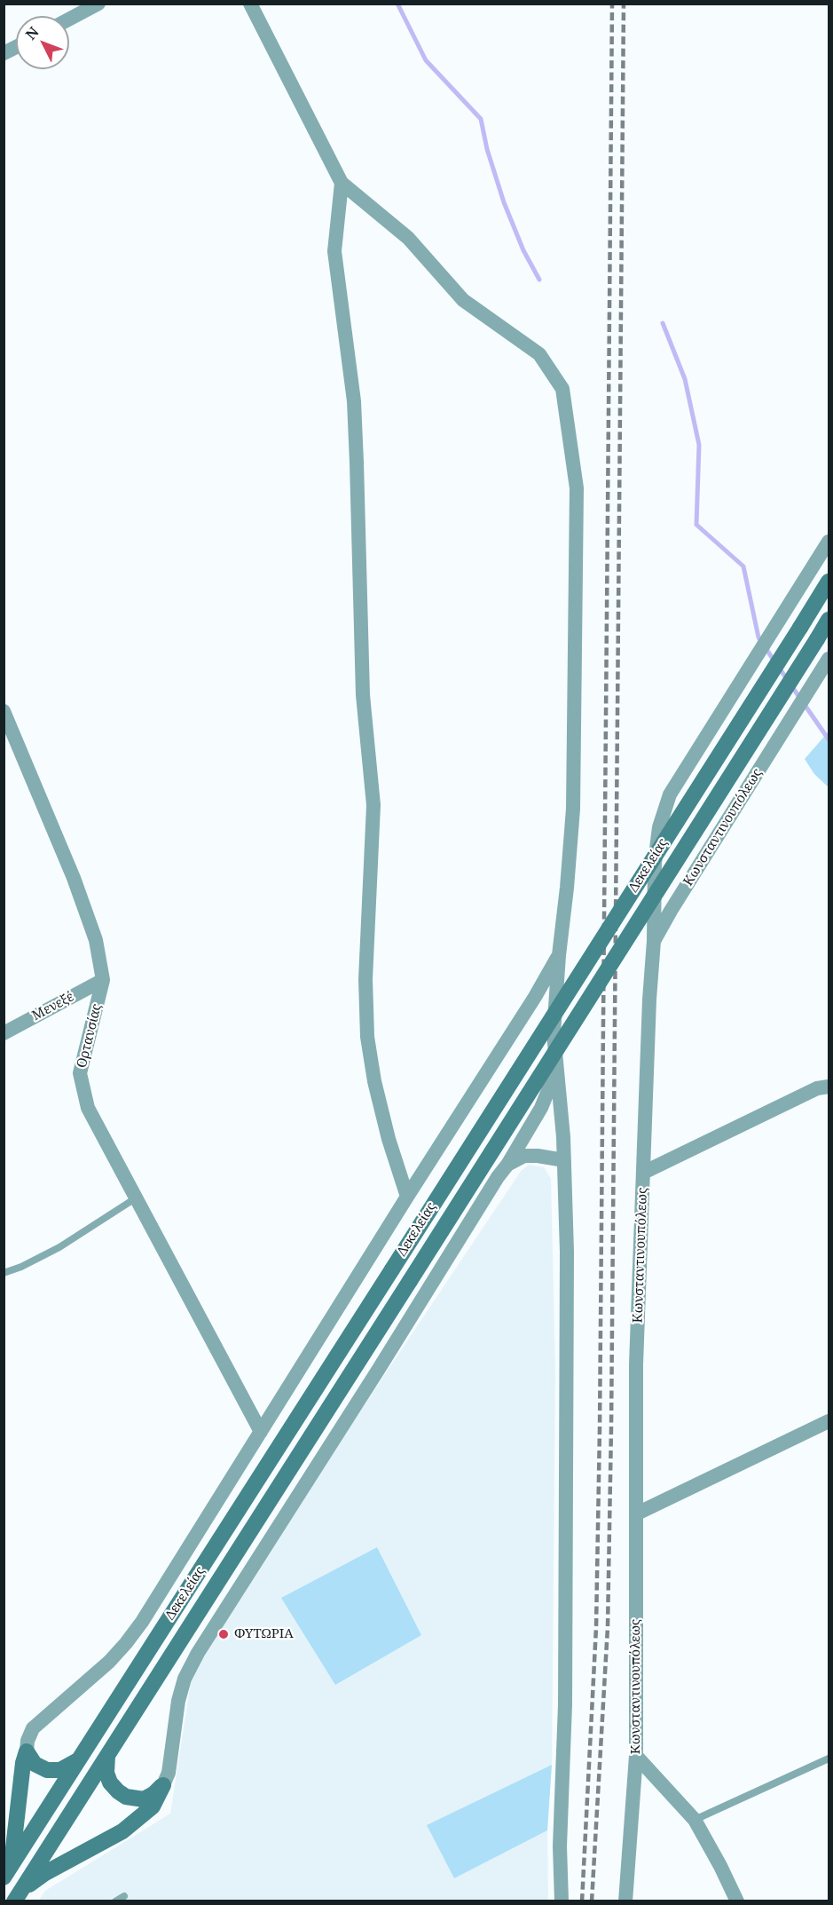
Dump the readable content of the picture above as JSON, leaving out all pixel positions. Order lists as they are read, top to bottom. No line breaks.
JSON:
{"streets":{"main road":["Δεκελείας"],"street":["Κωνσταντινουπόλεως","Μενεξέ","Ορτανσίας"]},"crossings":[["Μενεξέ","Ορτανσίας"]],"places":["ΦΥΤΩΡΙΑ"],"north":"top left"}
